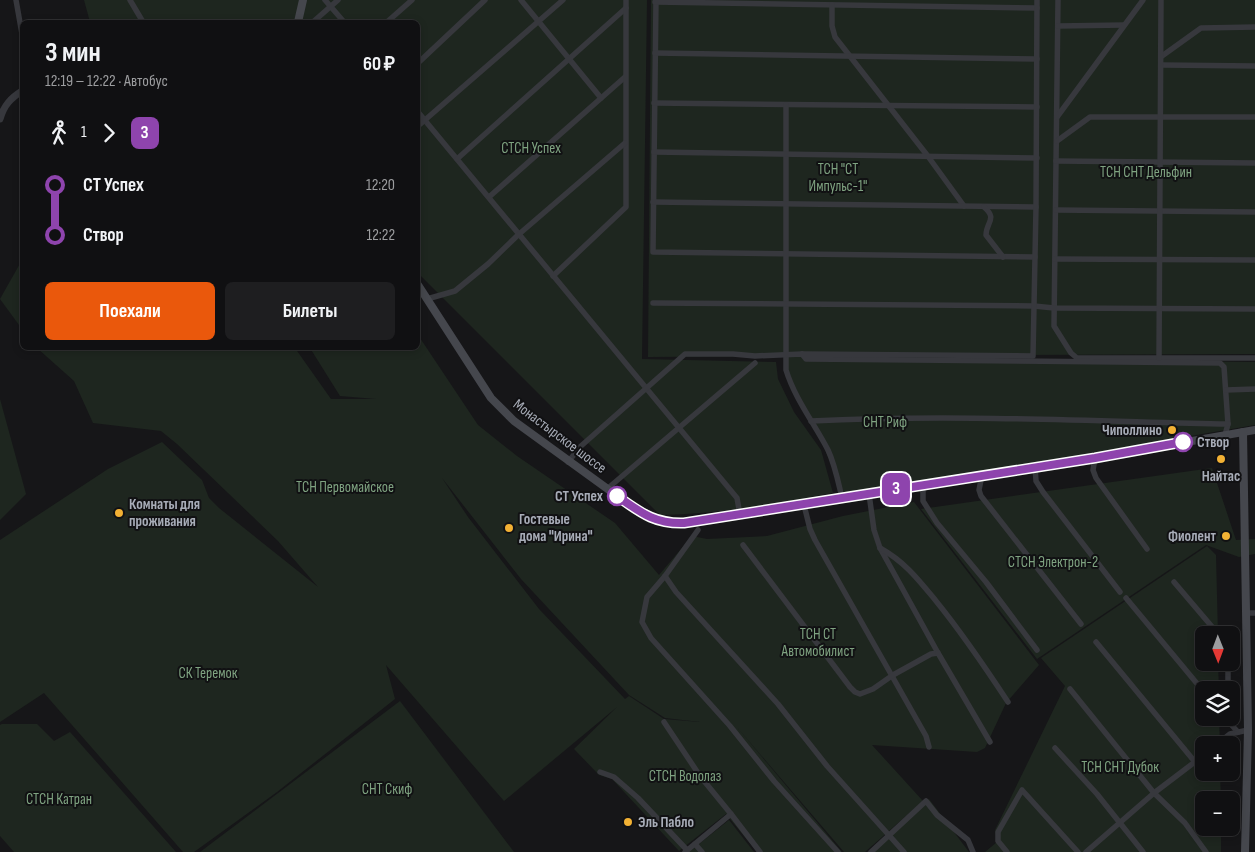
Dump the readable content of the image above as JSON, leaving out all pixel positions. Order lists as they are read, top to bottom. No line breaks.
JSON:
{"streets":{"main road":["Монастырское шоссе"]},"parks":["СТСН Успех","ТСН \"СТ Импульс-1\"","ТСН СНТ Дельфин","СНТ Риф","ТСН Первомайское","СТСН Электрон-2","ТСН СТ Автомобилист","СК Теремок","ТСН СНТ Дубок","СТСН Водолаз","СНТ Скиф","СТСН Катран"],"places":["Чиполлино","Створ","Найтас","СТ Успех","Комнаты для проживания","Гостевые дома \"Ирина\"","Фиолент","Эль Пабло"],"lines":["bus line 3"],"north":"bottom","page":{"on_map":"3","heading":["3 мин","12:19 – 12:22 · Автобус","60 ₽"],"legs":["1","3"],"list":[{"name":"СТ Успех","value":"12:20"},{"name":"Створ","value":"12:22"}],"buttons":["Поехали","Билеты"],"map_buttons":["+","−"]}}
